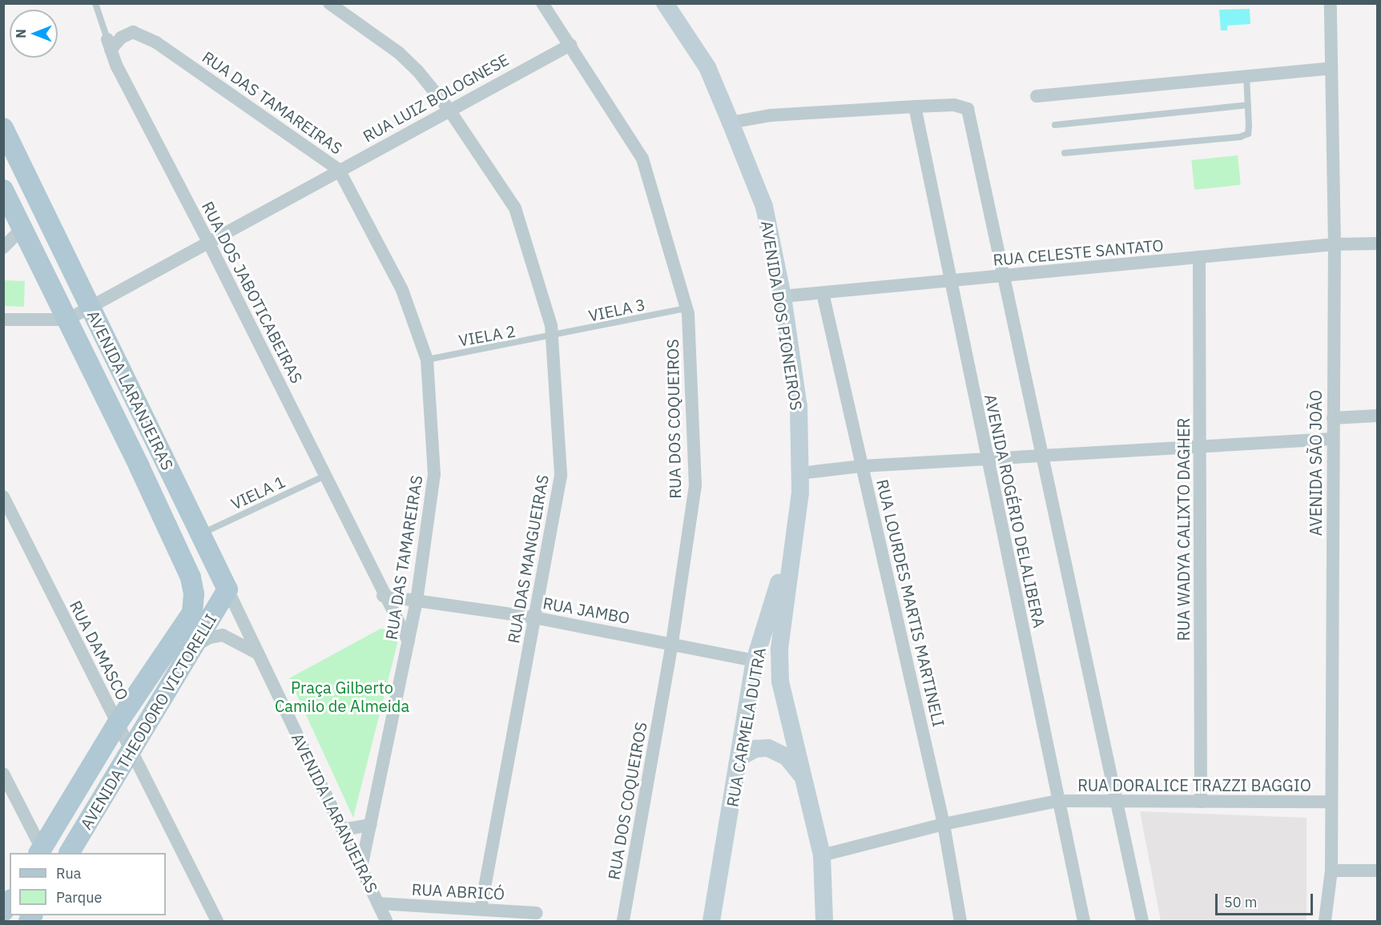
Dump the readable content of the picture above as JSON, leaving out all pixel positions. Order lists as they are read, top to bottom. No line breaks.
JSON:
{"streets":{"main road":["AVENIDA DOS PIONEIROS","AVENIDA LARANJEIRAS","AVENIDA THEODORO VICTORELLI","RUA CARMELA DUTRA"],"street":["RUA LUIZ BOLOGNESE","RUA DAS TAMAREIRAS","RUA CELESTE SANTATO","RUA DOS JABOTICABEIRAS","RUA DOS COQUEIROS","AVENIDA SÃO JOÃO","AVENIDA ROGÉRIO DELALIBERA","RUA WADYA CALIXTO DAGHER","RUA DAS MANGUEIRAS","RUA LOURDES MARTIS MARTINELI","RUA JAMBO","RUA DAMASCO","RUA DORALICE TRAZZI BAGGIO","RUA ABRICÓ"],"lane":["VIELA 3","VIELA 2","VIELA 1"]},"crossings":[["RUA LUIZ BOLOGNESE","RUA DAS TAMAREIRAS"],["RUA LUIZ BOLOGNESE","RUA DOS JABOTICABEIRAS"],["RUA LUIZ BOLOGNESE","AVENIDA LARANJEIRAS"],["RUA LUIZ BOLOGNESE","RUA DOS COQUEIROS"],["RUA LUIZ BOLOGNESE","RUA DAS MANGUEIRAS"],["RUA DAS TAMAREIRAS","RUA DOS JABOTICABEIRAS"],["RUA DAS TAMAREIRAS","VIELA 2"],["RUA DAS TAMAREIRAS","AVENIDA LARANJEIRAS"],["RUA DAS TAMAREIRAS","RUA JAMBO"],["RUA CELESTE SANTATO","AVENIDA DOS PIONEIROS"],["RUA CELESTE SANTATO","AVENIDA SÃO JOÃO"],["RUA CELESTE SANTATO","AVENIDA ROGÉRIO DELALIBERA"],["RUA CELESTE SANTATO","RUA WADYA CALIXTO DAGHER"],["RUA CELESTE SANTATO","RUA LOURDES MARTIS MARTINELI"],["RUA DOS JABOTICABEIRAS","VIELA 1"],["RUA DOS JABOTICABEIRAS","RUA JAMBO"],["VIELA 3","VIELA 2"],["VIELA 3","RUA DOS COQUEIROS"],["VIELA 3","RUA DAS MANGUEIRAS"],["AVENIDA DOS PIONEIROS","RUA CARMELA DUTRA"],["VIELA 2","RUA DAS MANGUEIRAS"],["AVENIDA LARANJEIRAS","VIELA 1"],["AVENIDA LARANJEIRAS","AVENIDA THEODORO VICTORELLI"],["AVENIDA LARANJEIRAS","RUA ABRICÓ"],["RUA DOS COQUEIROS","RUA JAMBO"],["AVENIDA SÃO JOÃO","RUA DORALICE TRAZZI BAGGIO"],["AVENIDA ROGÉRIO DELALIBERA","RUA DORALICE TRAZZI BAGGIO"],["RUA WADYA CALIXTO DAGHER","RUA DORALICE TRAZZI BAGGIO"],["RUA DAS MANGUEIRAS","RUA JAMBO"],["RUA DAS MANGUEIRAS","RUA ABRICÓ"],["RUA LOURDES MARTIS MARTINELI","RUA DORALICE TRAZZI BAGGIO"],["RUA JAMBO","RUA CARMELA DUTRA"],["RUA DAMASCO","AVENIDA THEODORO VICTORELLI"]],"parks":["Praça Gilberto Camilo de Almeida"],"legend":["Rua","Parque"],"scale_bar":"50 m","north":"left"}
